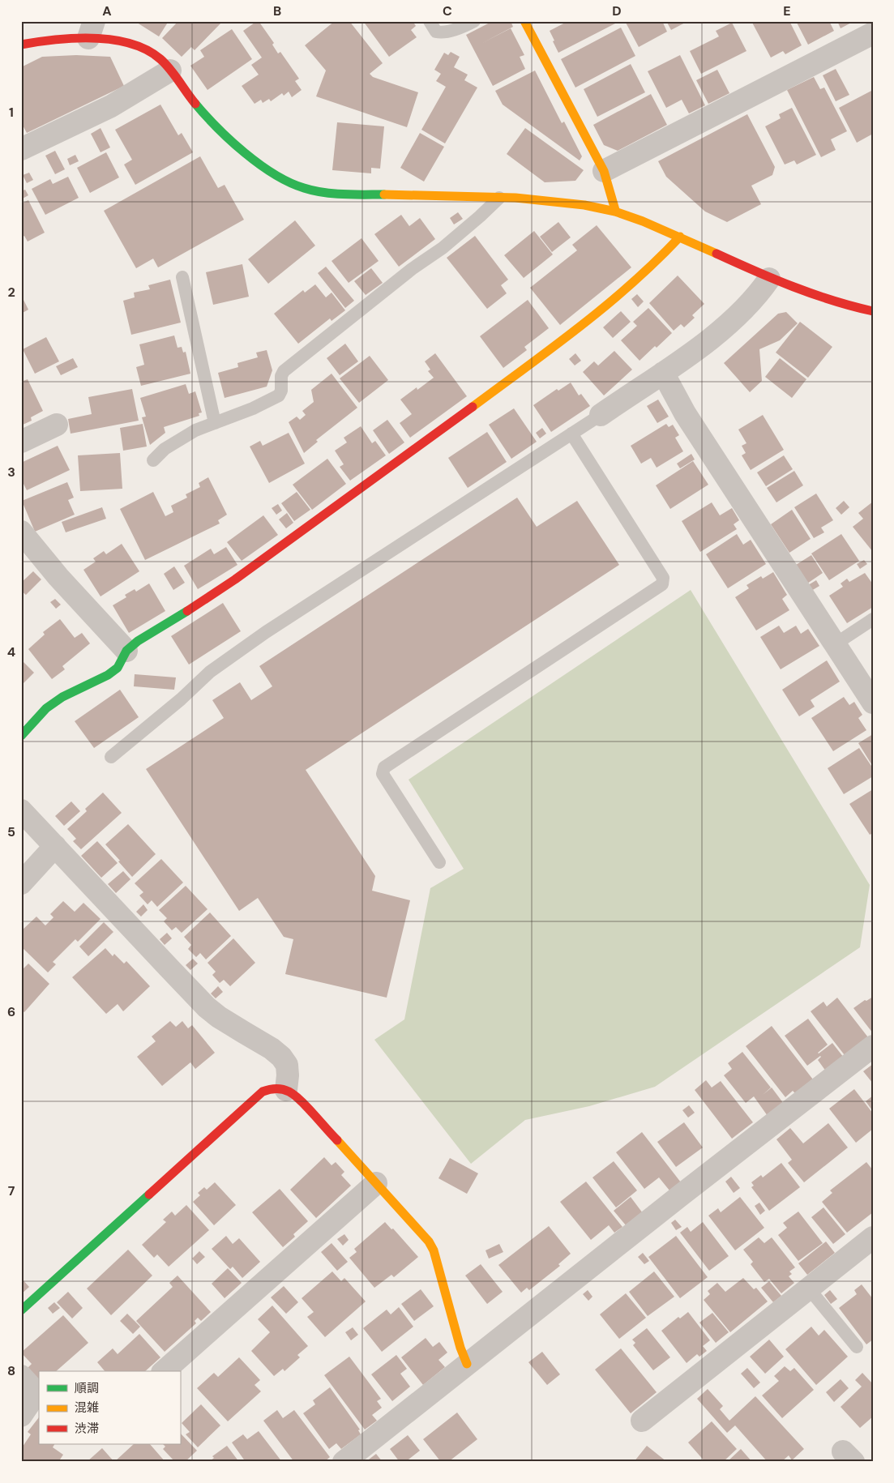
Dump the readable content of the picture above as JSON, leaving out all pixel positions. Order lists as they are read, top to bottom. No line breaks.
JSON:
{"legend":["順調","混雑","渋滞"],"grid":{"columns":["A","B","C","D","E"],"rows":["1","2","3","4","5","6","7","8"]}}
